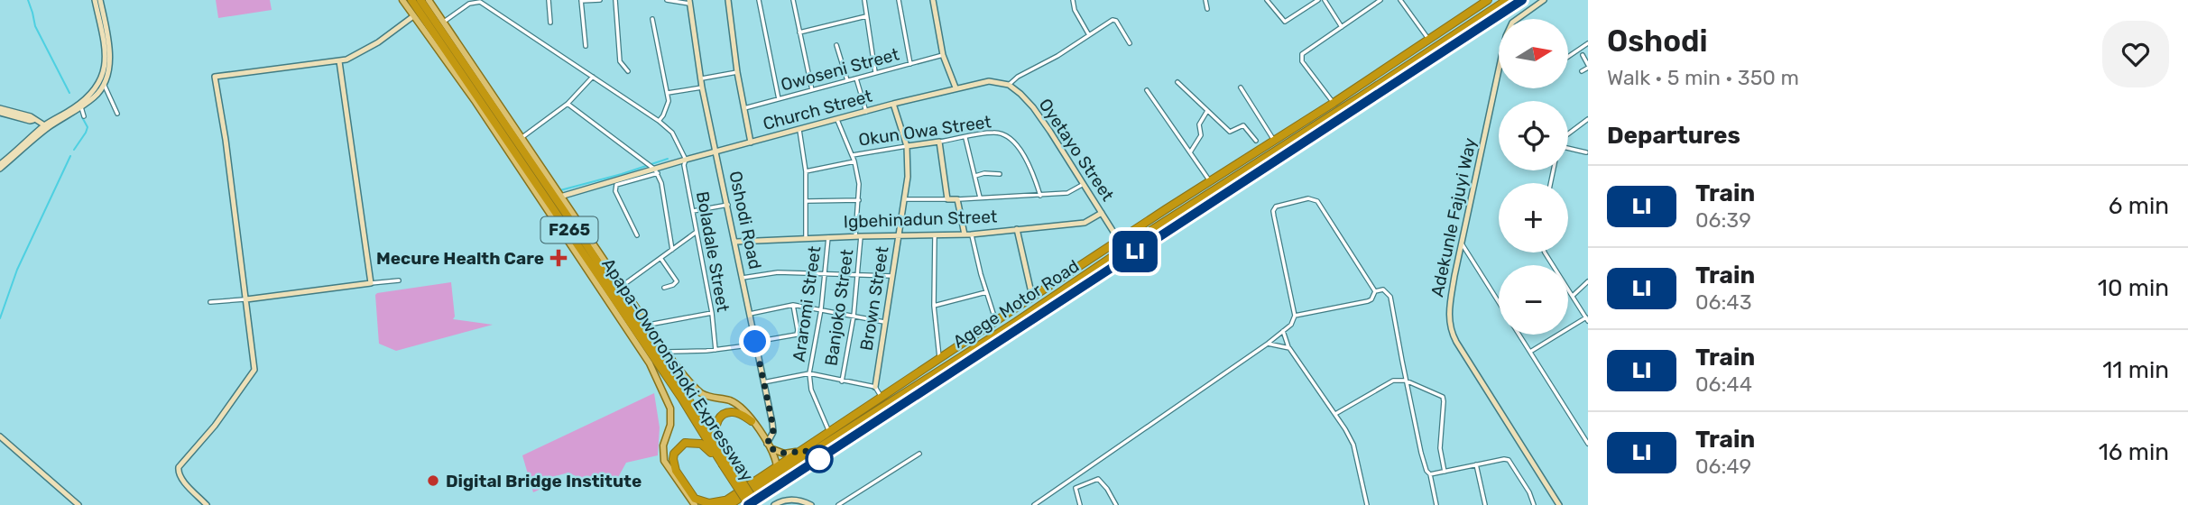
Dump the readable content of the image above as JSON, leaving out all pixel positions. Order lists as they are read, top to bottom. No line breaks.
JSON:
{"streets":{"highway":["F265","Agege Motor Road","Apapa-Oworonshoki Expressway"],"street":["Owoseni Street","Church Street","Okun Owa Street","Oyetayo Street","Adekunle Fajuyi Way","Igbehinadun Street","Oshodi Road","Boladale Street","Brown Street","Araromi Street","Banjoko Street"]},"crossings":[["Church Street","Oshodi Road"],["Church Street","Boladale Street"],["Church Street","Brown Street"],["Church Street","Banjoko Street"],["Church Street","Apapa-Oworonshoki Expressway"],["Okun Owa Street","Brown Street"],["Okun Owa Street","Banjoko Street"],["Oyetayo Street","Igbehinadun Street"],["Oyetayo Street","Agege Motor Road"],["Igbehinadun Street","Oshodi Road"],["Igbehinadun Street","Brown Street"],["Igbehinadun Street","Araromi Street"],["Igbehinadun Street","Banjoko Street"],["Oshodi Road","Apapa-Oworonshoki Expressway"],["Agege Motor Road","Apapa-Oworonshoki Expressway"]],"places":{"health":["Mecure Health Care"],"other":["Digital Bridge Institute"]},"north":"right","page":{"on_map":"LI","heading":[["Oshodi","Walk · 5 min · 350 m"],"Departures"],"map_buttons":["+","−"],"list":[{"mark":"LI","name":"Train","note":"06:39","value":"6 min"},{"mark":"LI","name":"Train","note":"06:43","value":"10 min"},{"mark":"LI","name":"Train","note":"06:44","value":"11 min"},{"mark":"LI","name":"Train","note":"06:49","value":"16 min"}]}}
